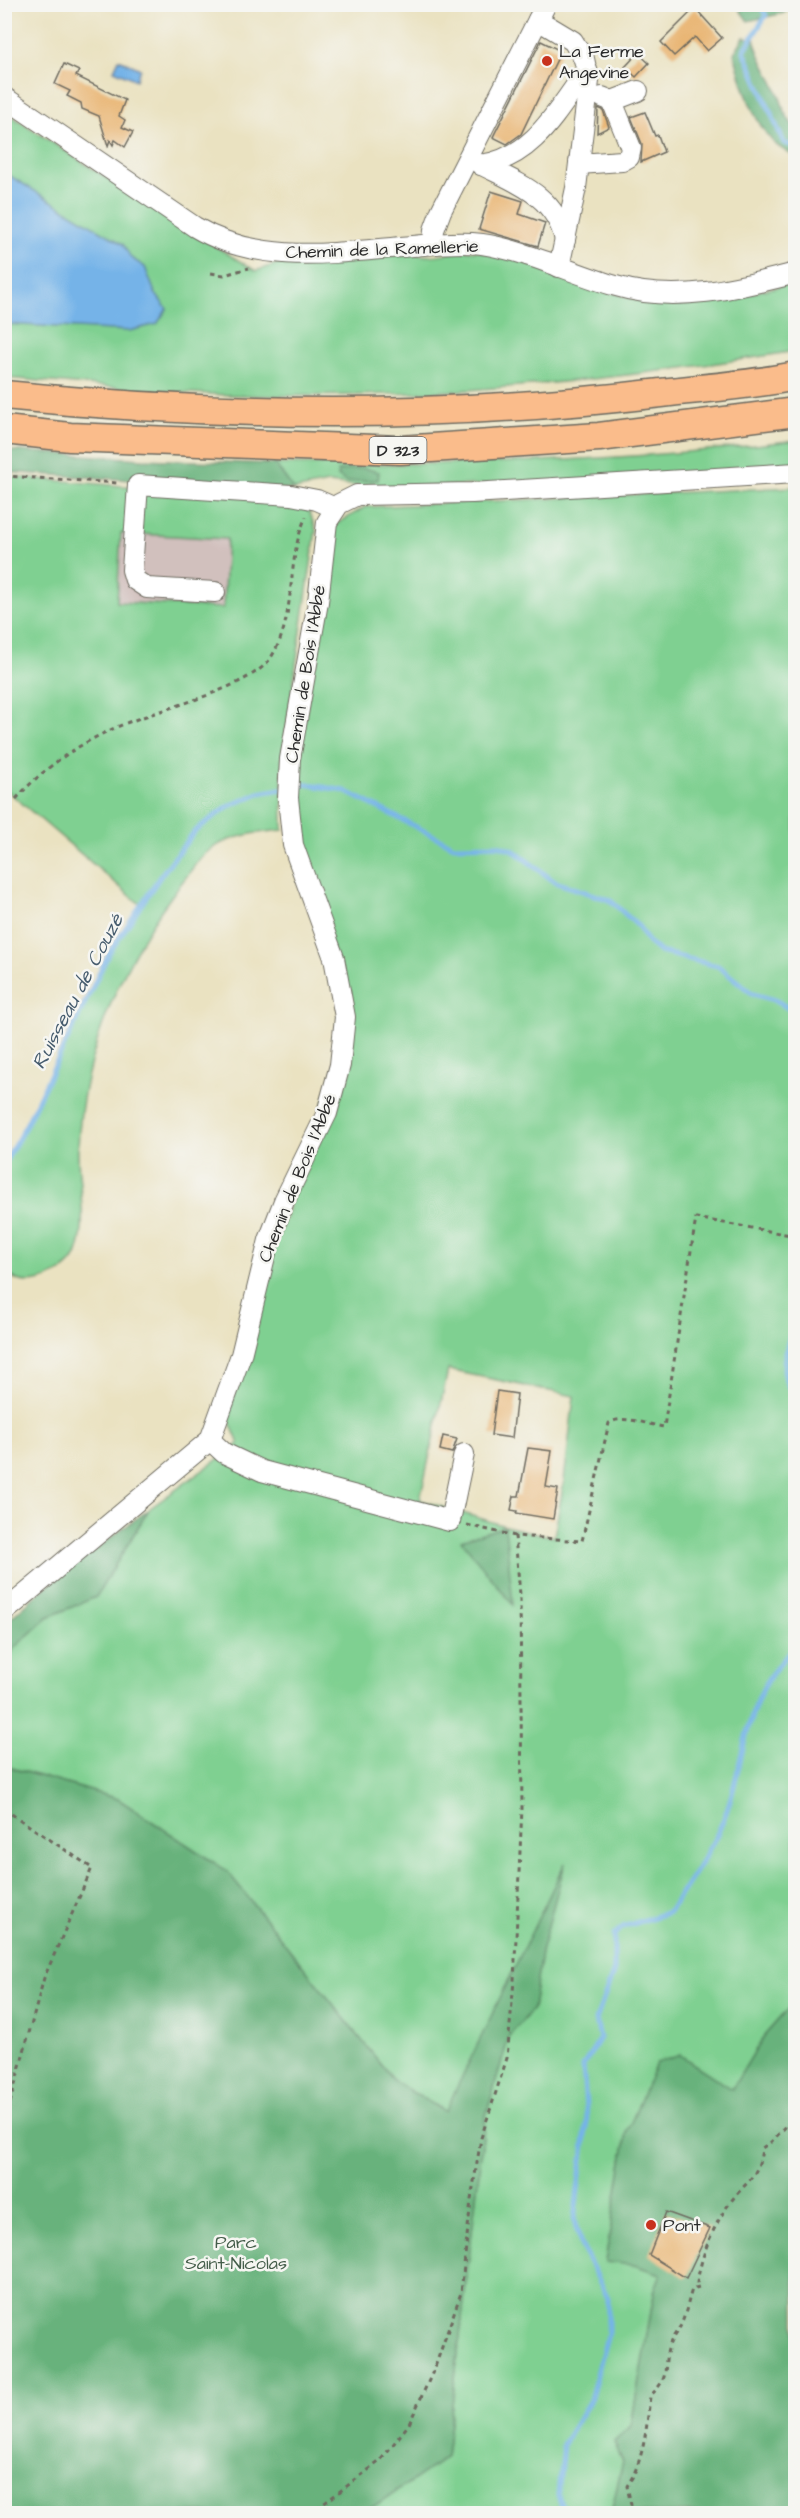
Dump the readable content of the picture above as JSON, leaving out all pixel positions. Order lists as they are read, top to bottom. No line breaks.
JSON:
{"streets":{"highway":["D 323"],"street":["Chemin de la Ramellerie","Chemin de Bois l'Abbé"]},"water":["Ruisseau de Couzé"],"parks":["Parc Saint-Nicolas"],"places":["La Ferme Angevine","Pont"]}
